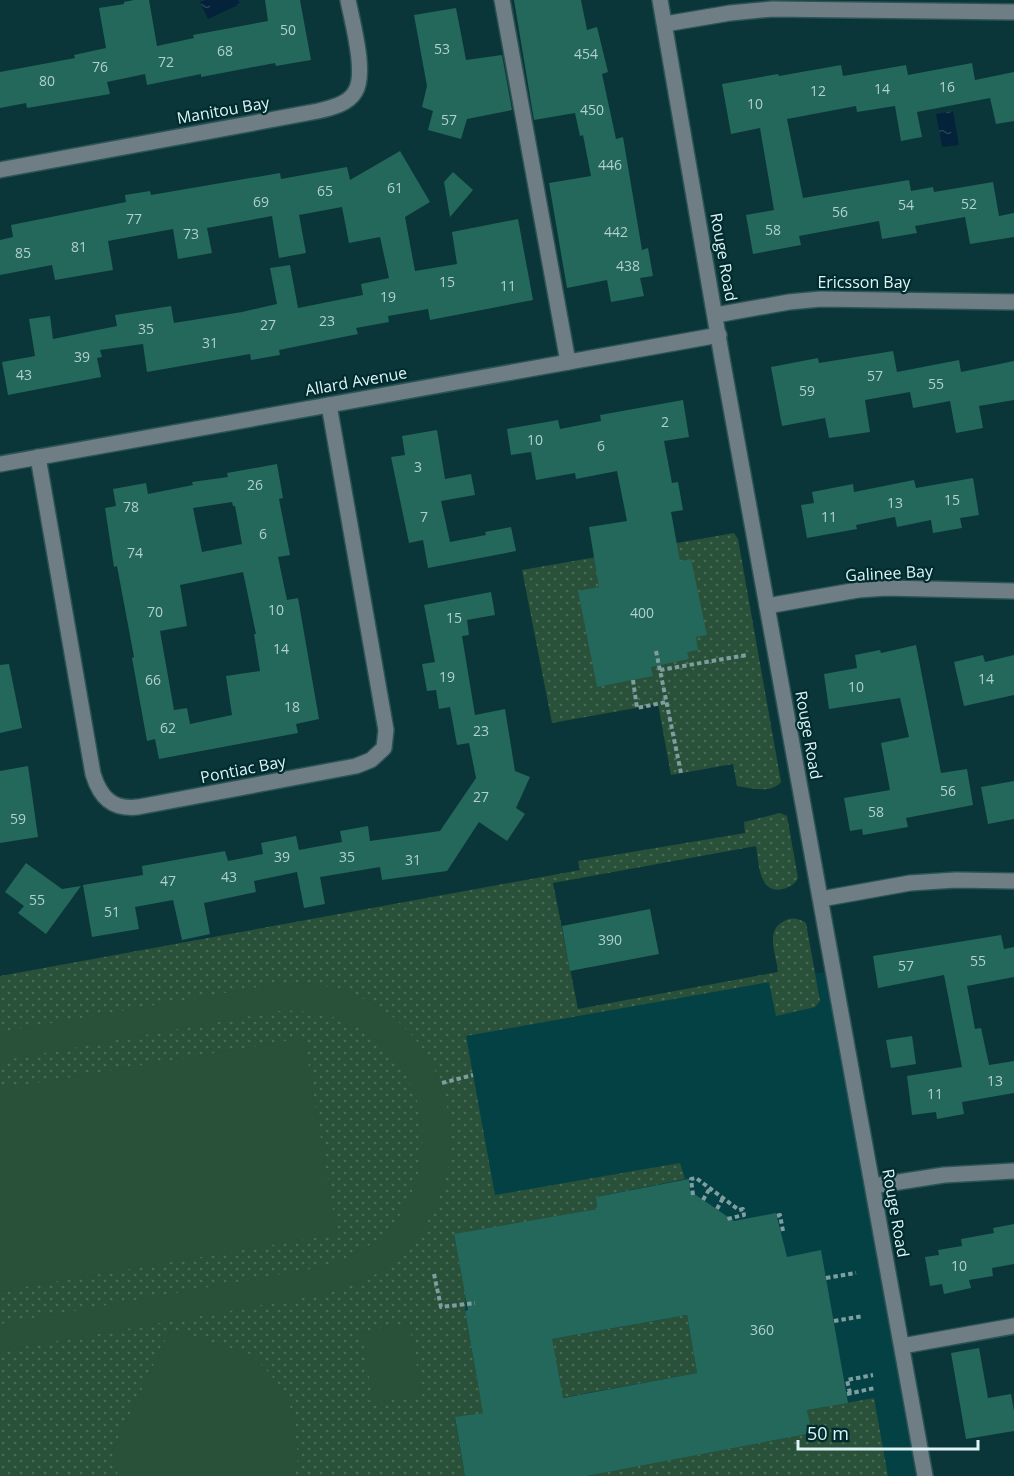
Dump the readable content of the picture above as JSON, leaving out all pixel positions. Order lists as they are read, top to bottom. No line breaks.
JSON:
{"streets":{"street":["Manitou Bay","Rouge Road","Ericsson Bay","Allard Avenue","Galinee Bay","Pontiac Bay"]},"crossings":[["Rouge Road","Ericsson Bay"],["Rouge Road","Allard Avenue"],["Rouge Road","Galinee Bay"],["Allard Avenue","Pontiac Bay"]],"house_numbers":["50","53","68","454","72","76","80","16","14","12","10","450","57","446","61","65","69","52","54","56","77","58","442","73","81","85","438","15","11","19","23","27","35","31","39","43","57","55","59","2","10","6","3","26","15","13","78","7","11","6","74","10","70","400","15","14","19","14","66","10","18","62","23","56","27","58","59","39","35","31","43","47","55","51","390","55","57","13","11","10","360"],"scale_bar":"50 m"}
